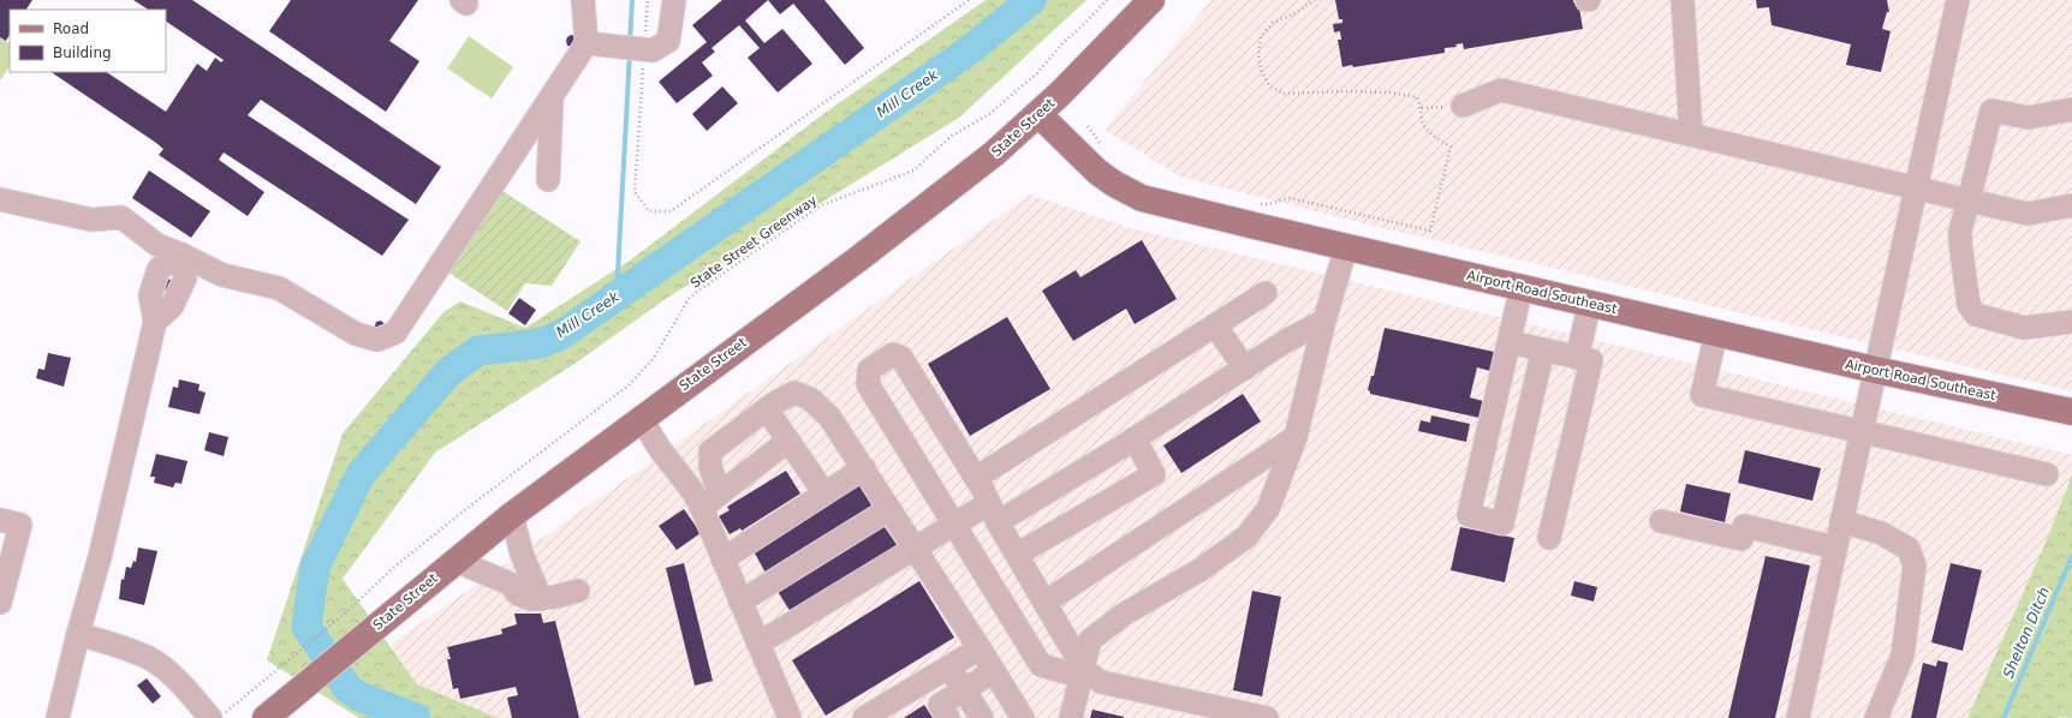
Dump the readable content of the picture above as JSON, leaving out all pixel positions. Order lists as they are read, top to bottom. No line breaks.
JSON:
{"streets":{"main road":["State Street","Airport Road Southeast"],"path":["State Street Greenway"]},"crossings":[["State Street","Airport Road Southeast"]],"water":["Mill Creek","Shelton Ditch"],"legend":["Road","Building"]}
